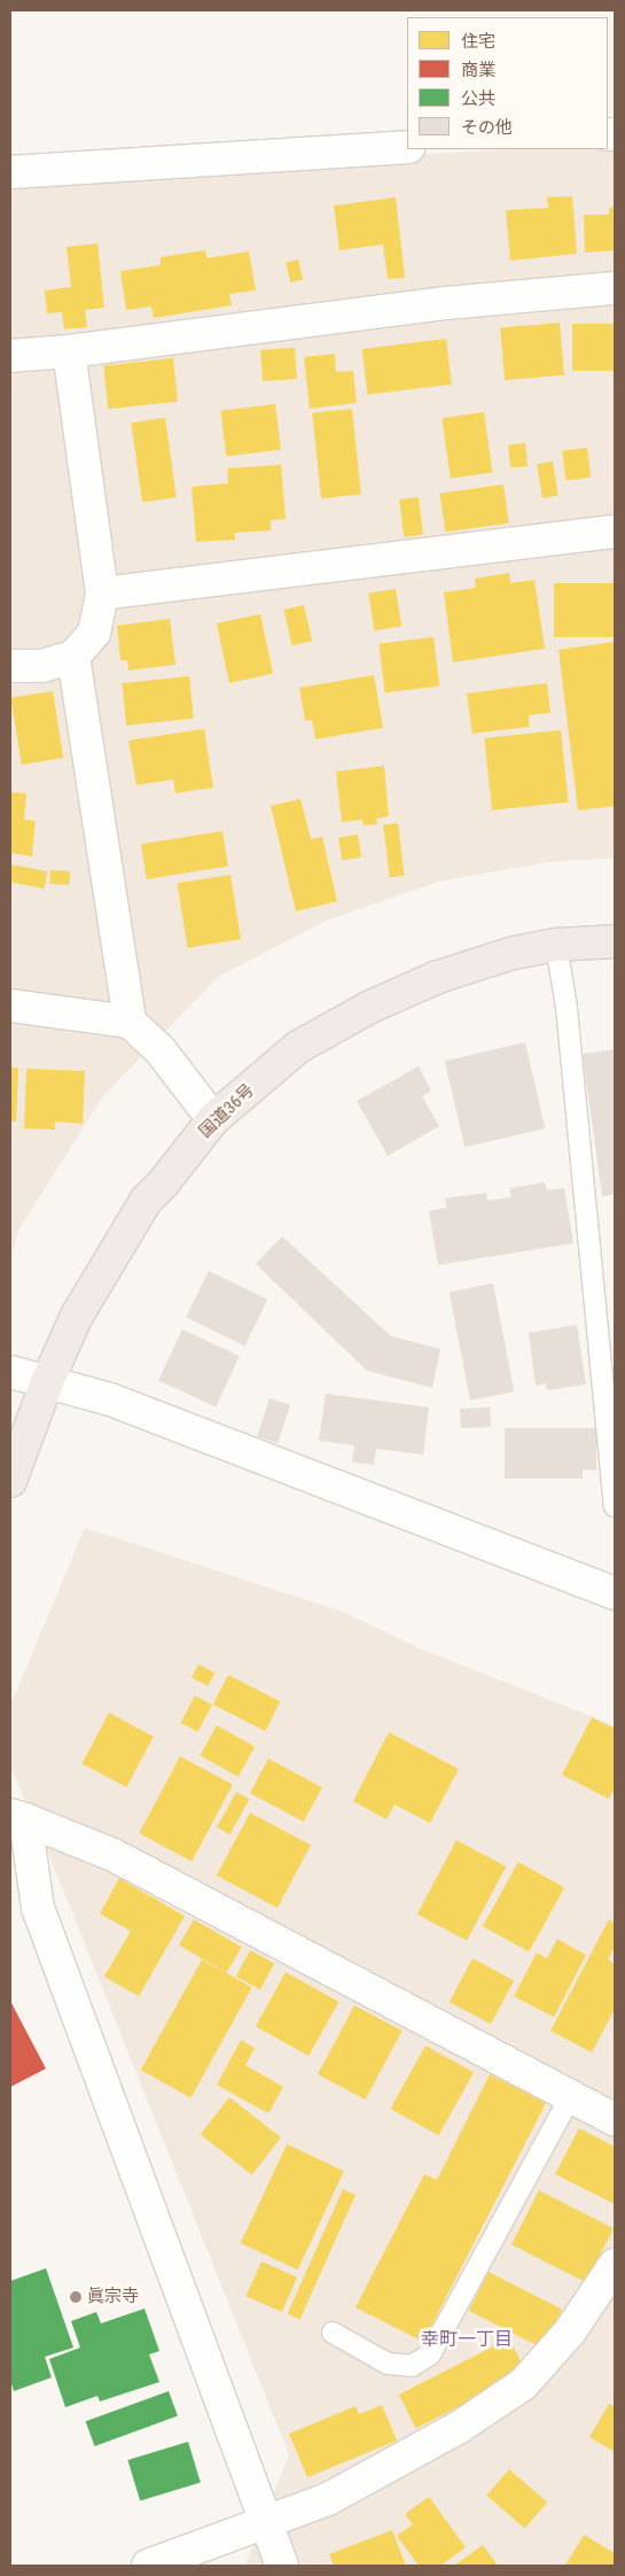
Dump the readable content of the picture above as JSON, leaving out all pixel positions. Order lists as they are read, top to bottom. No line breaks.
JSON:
{"streets":{"highway":["国道36号"]},"districts":["幸町一丁目"],"places":["眞宗寺"],"legend":["住宅","商業","公共","その他"]}
